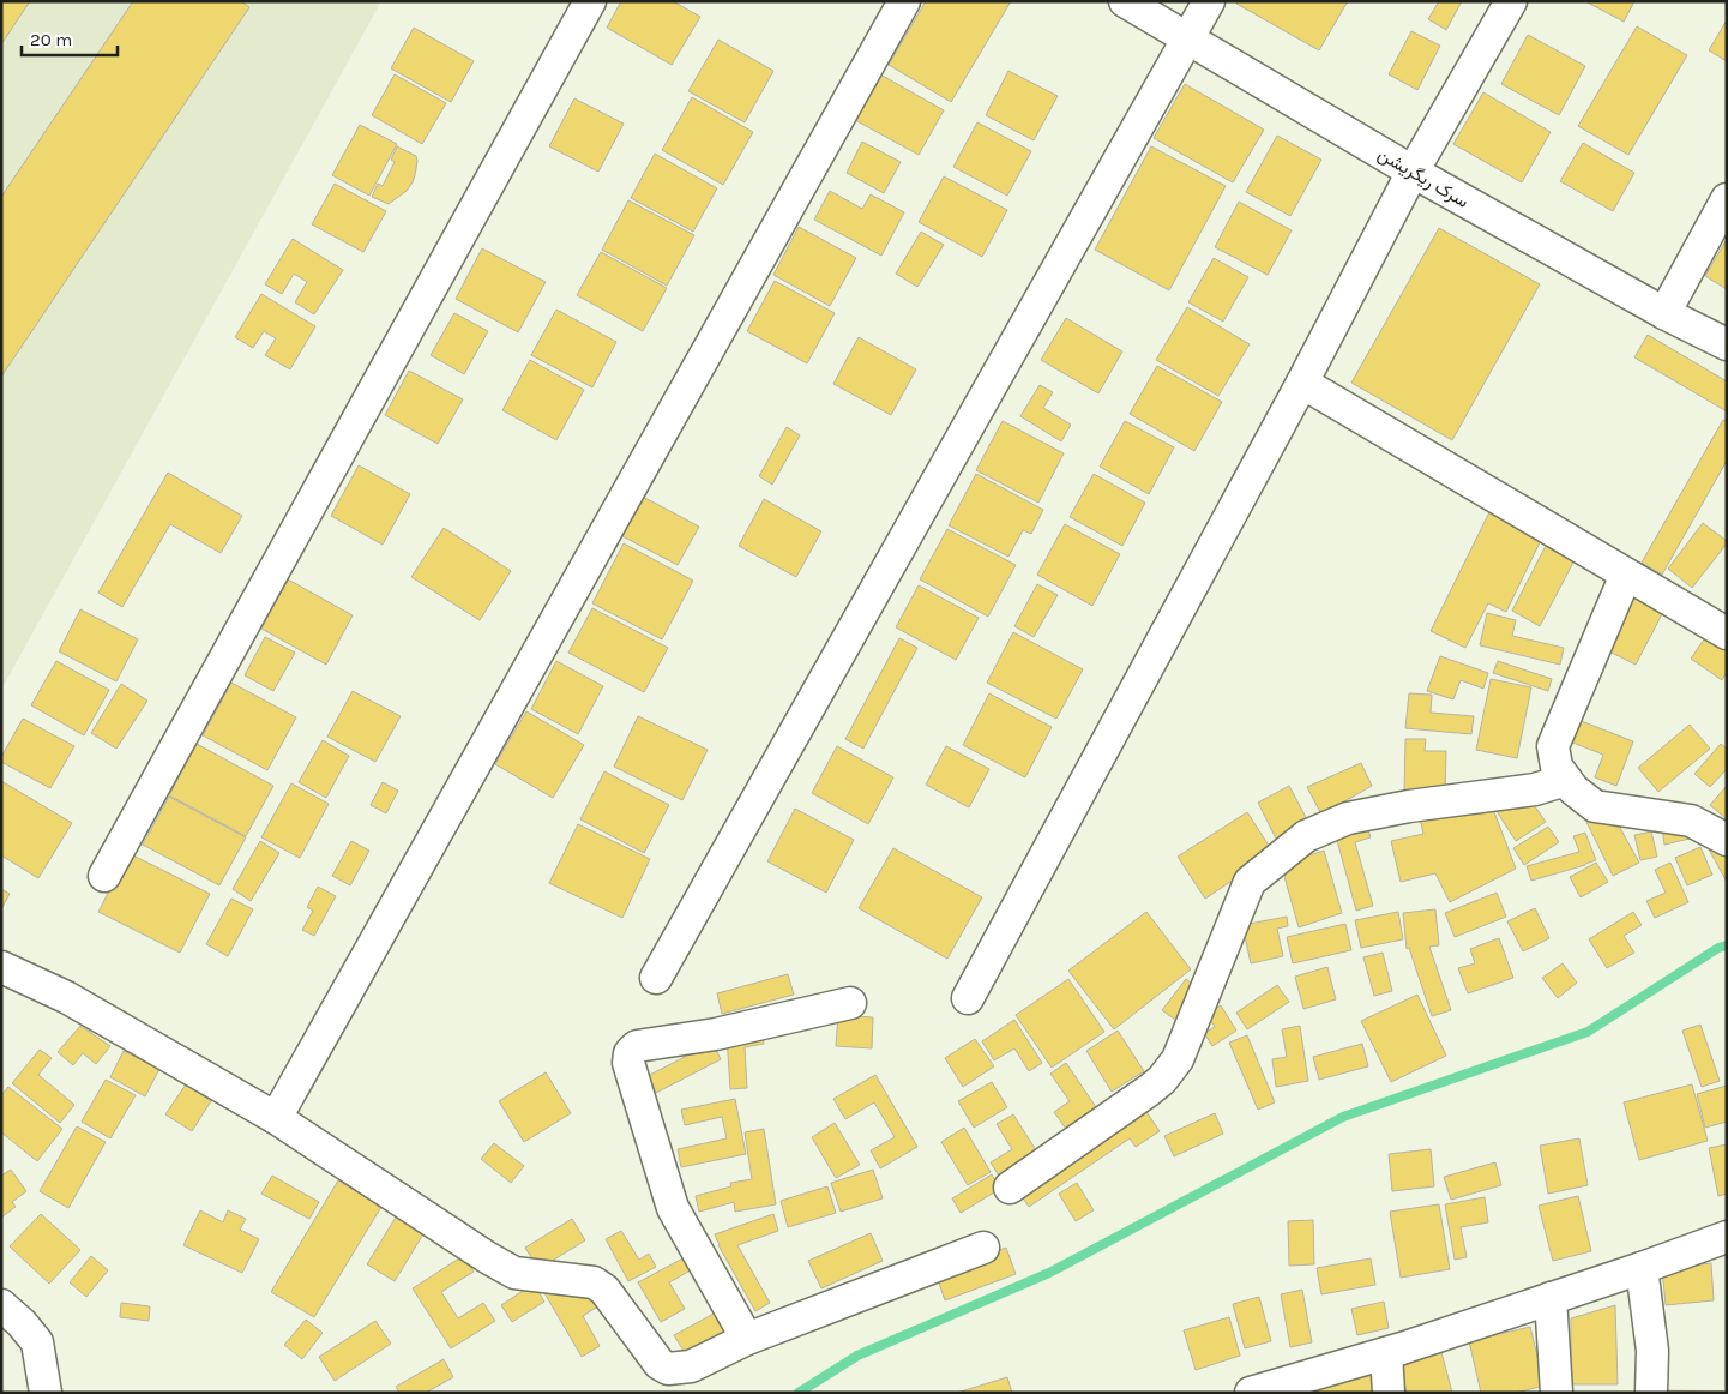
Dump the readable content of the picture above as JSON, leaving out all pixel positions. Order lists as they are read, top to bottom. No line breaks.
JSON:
{"streets":{"street":["سرک ریگریشن"]},"scale_bar":"20 m"}
